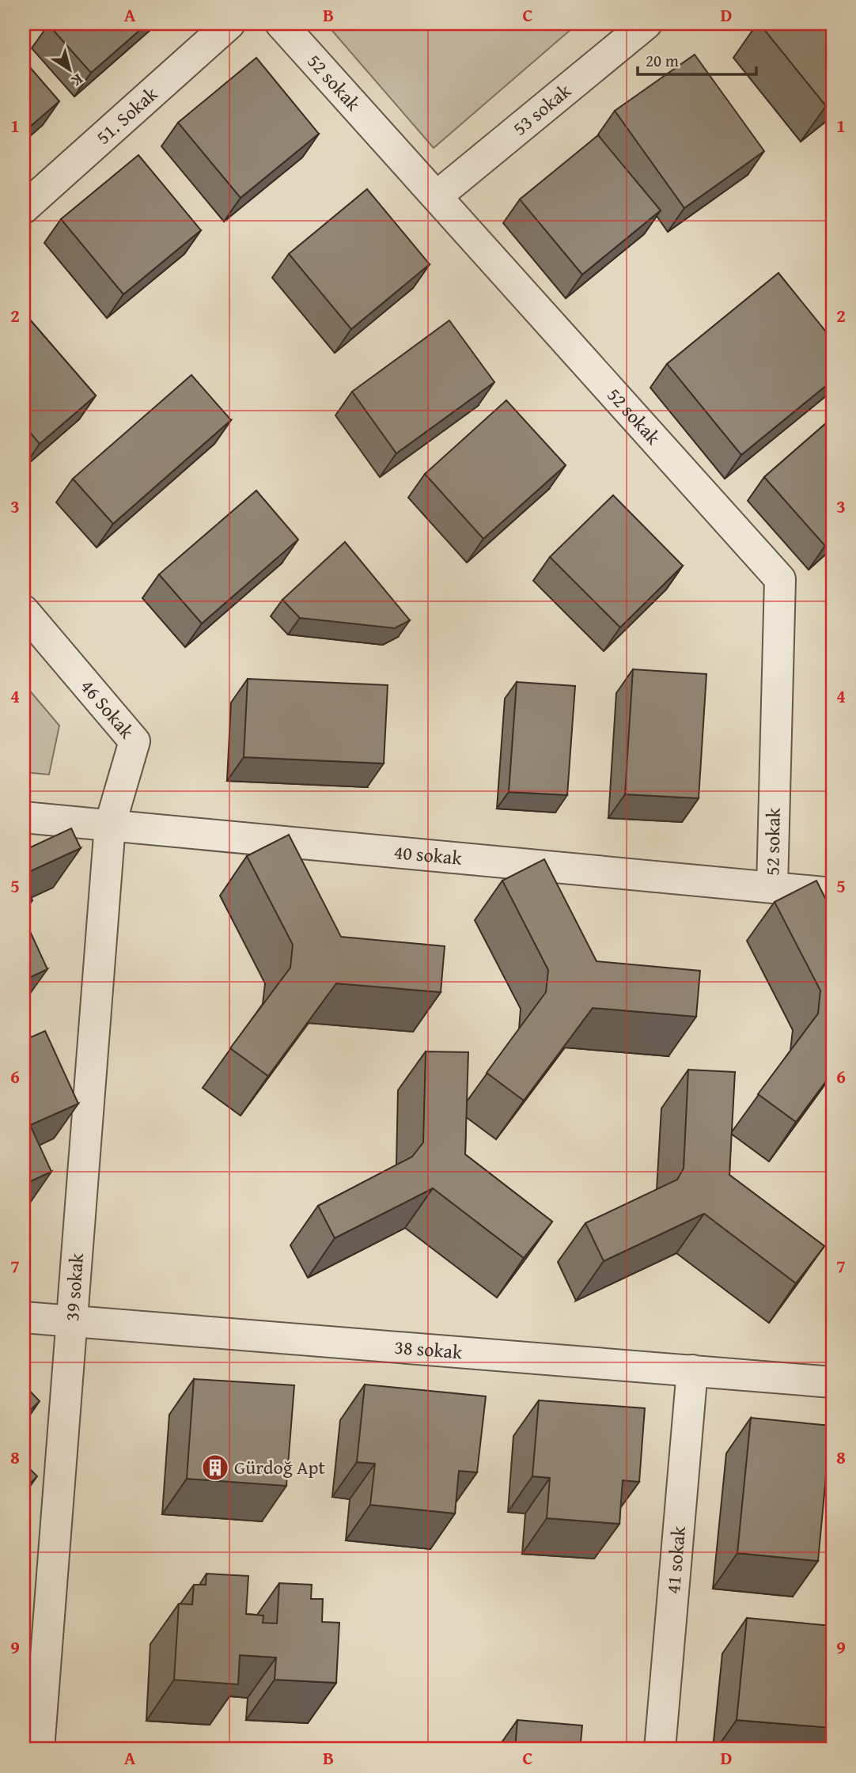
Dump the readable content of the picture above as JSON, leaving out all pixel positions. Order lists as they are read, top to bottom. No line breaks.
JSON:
{"streets":{"street":["52 sokak","53 sokak","51. Sokak","46 Sokak","40 sokak","39 sokak","38 sokak","41 sokak"]},"crossings":[["52 sokak","53 sokak"],["52 sokak","40 sokak"],["46 Sokak","40 sokak"],["46 Sokak","39 sokak"],["40 sokak","39 sokak"],["39 sokak","38 sokak"],["38 sokak","41 sokak"]],"places":{"building":["Gürdoğ Apt"]},"scale_bar":"20 m","north":"bottom right","grid":{"columns":["A","B","C","D"],"rows":["1","2","3","4","5","6","7","8","9"]}}
